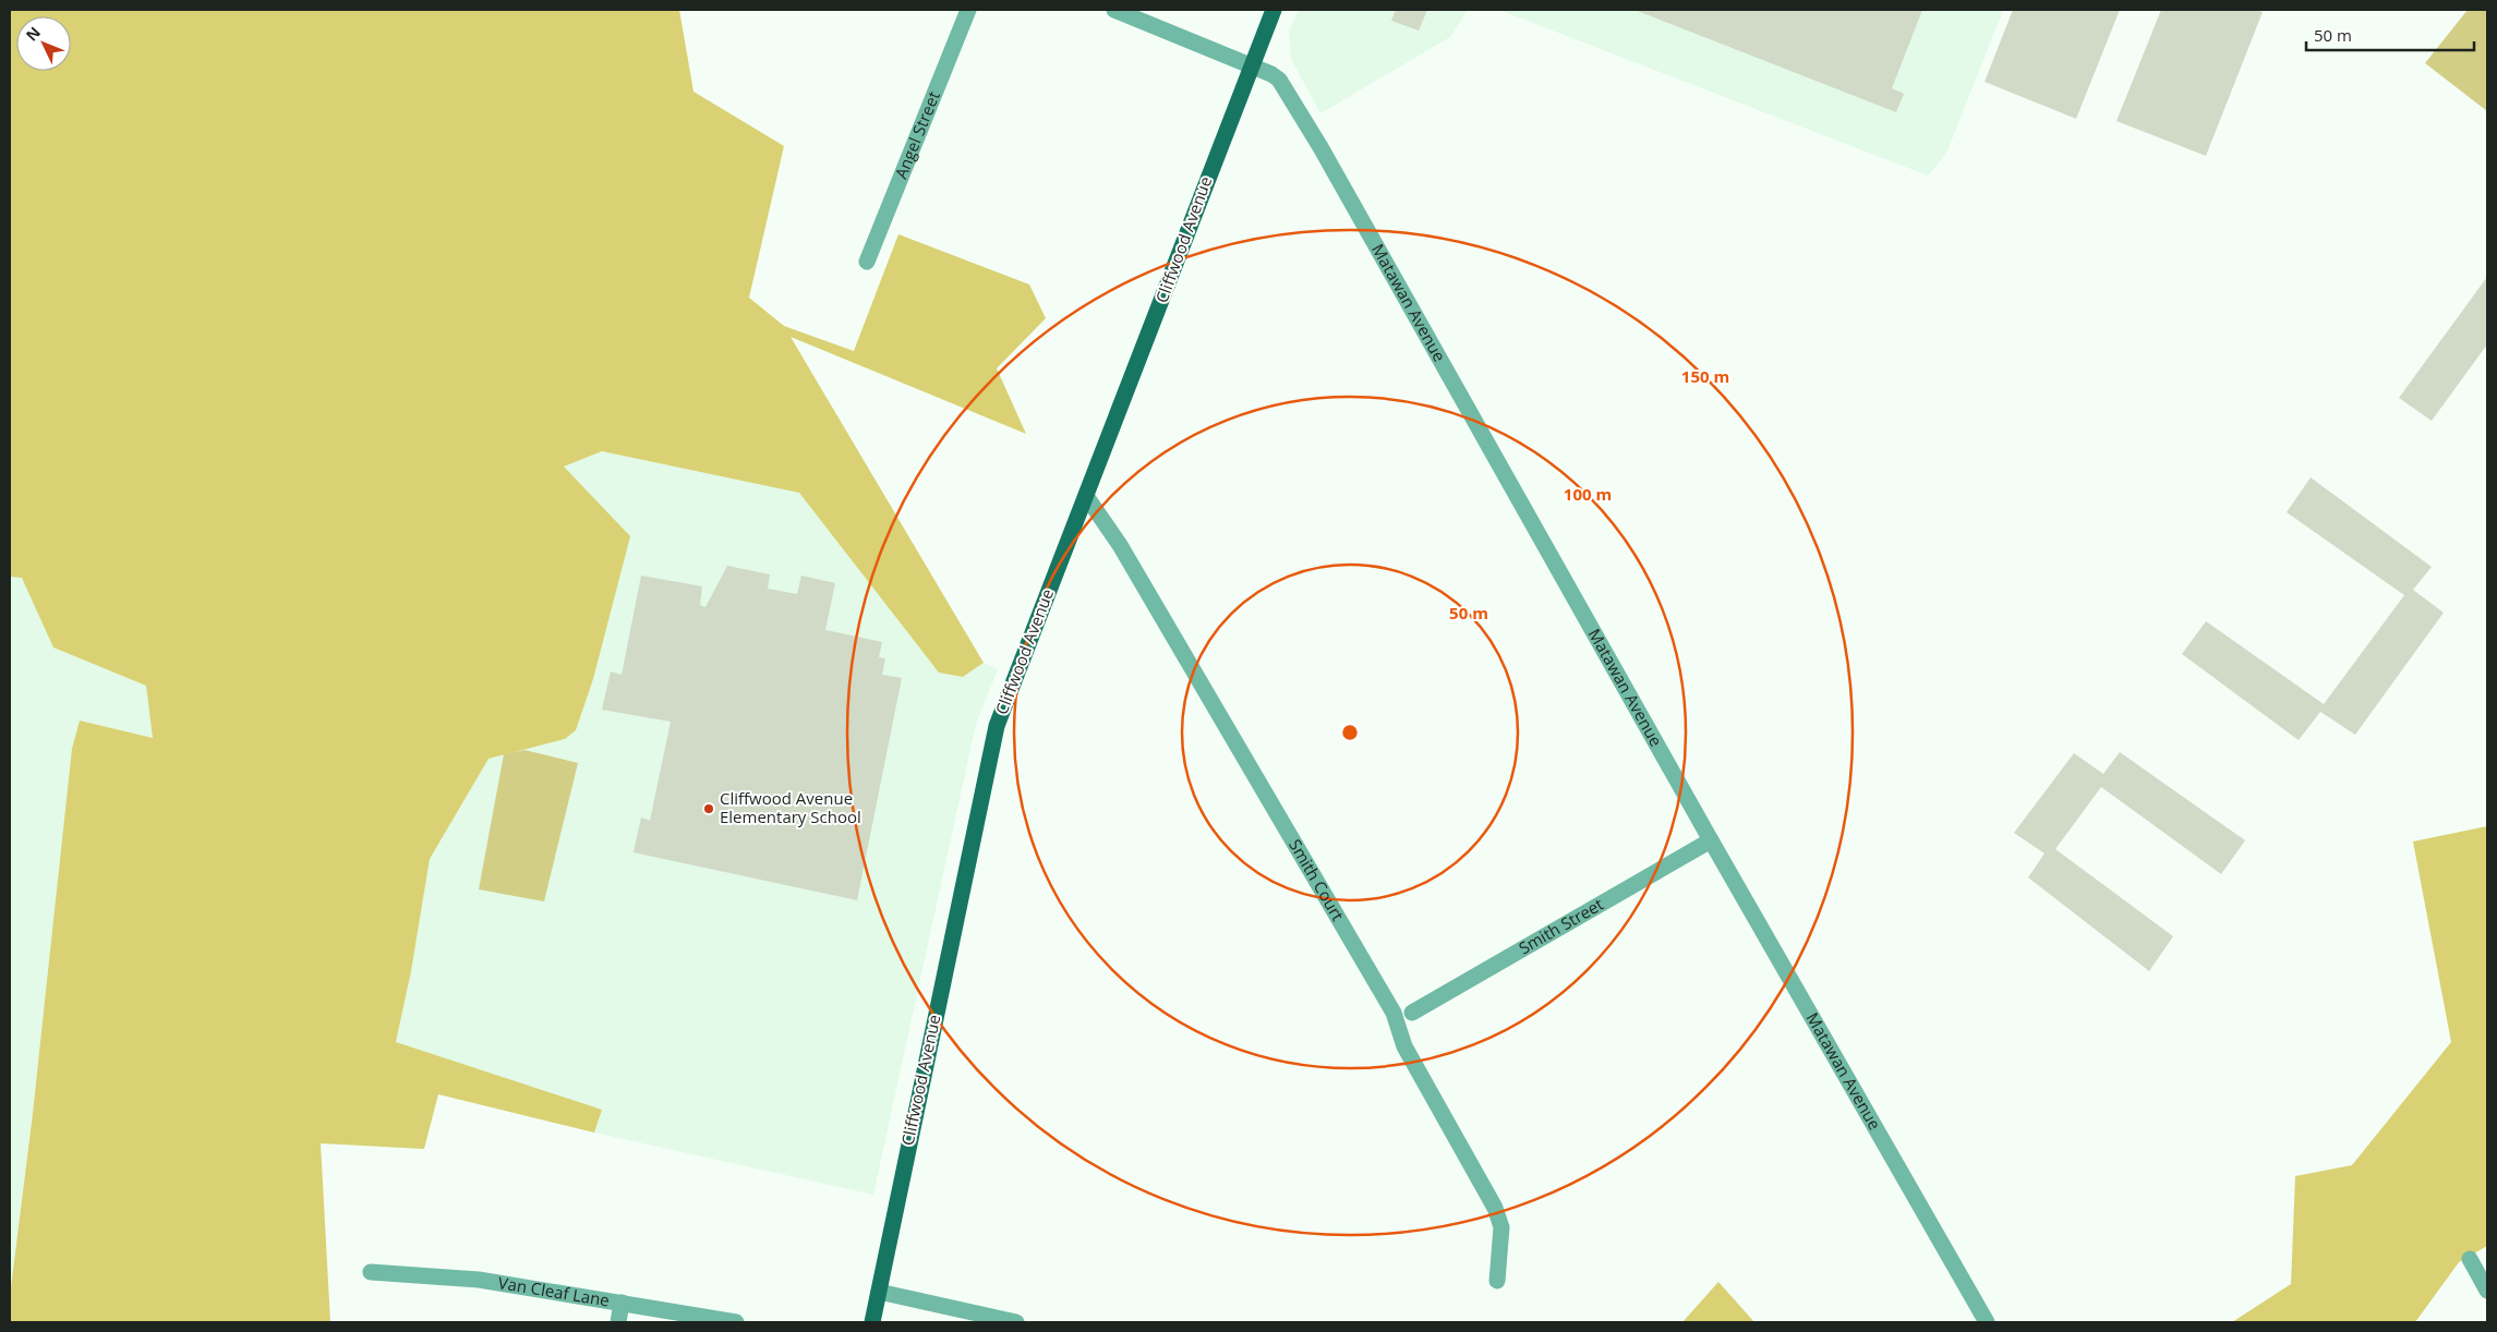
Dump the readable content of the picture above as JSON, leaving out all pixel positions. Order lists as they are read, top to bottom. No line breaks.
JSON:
{"streets":{"main road":["Cliffwood Avenue"],"street":["Angel Street","Matawan Avenue","Smith Court","Smith Street","Van Cleaf Lane"]},"crossings":[["Cliffwood Avenue","Matawan Avenue"],["Cliffwood Avenue","Smith Court"],["Matawan Avenue","Smith Street"]],"places":["Cliffwood Avenue Elementary School"],"scale_bar":"50 m","north":"top left","rings":["150 m","100 m","50 m"]}
